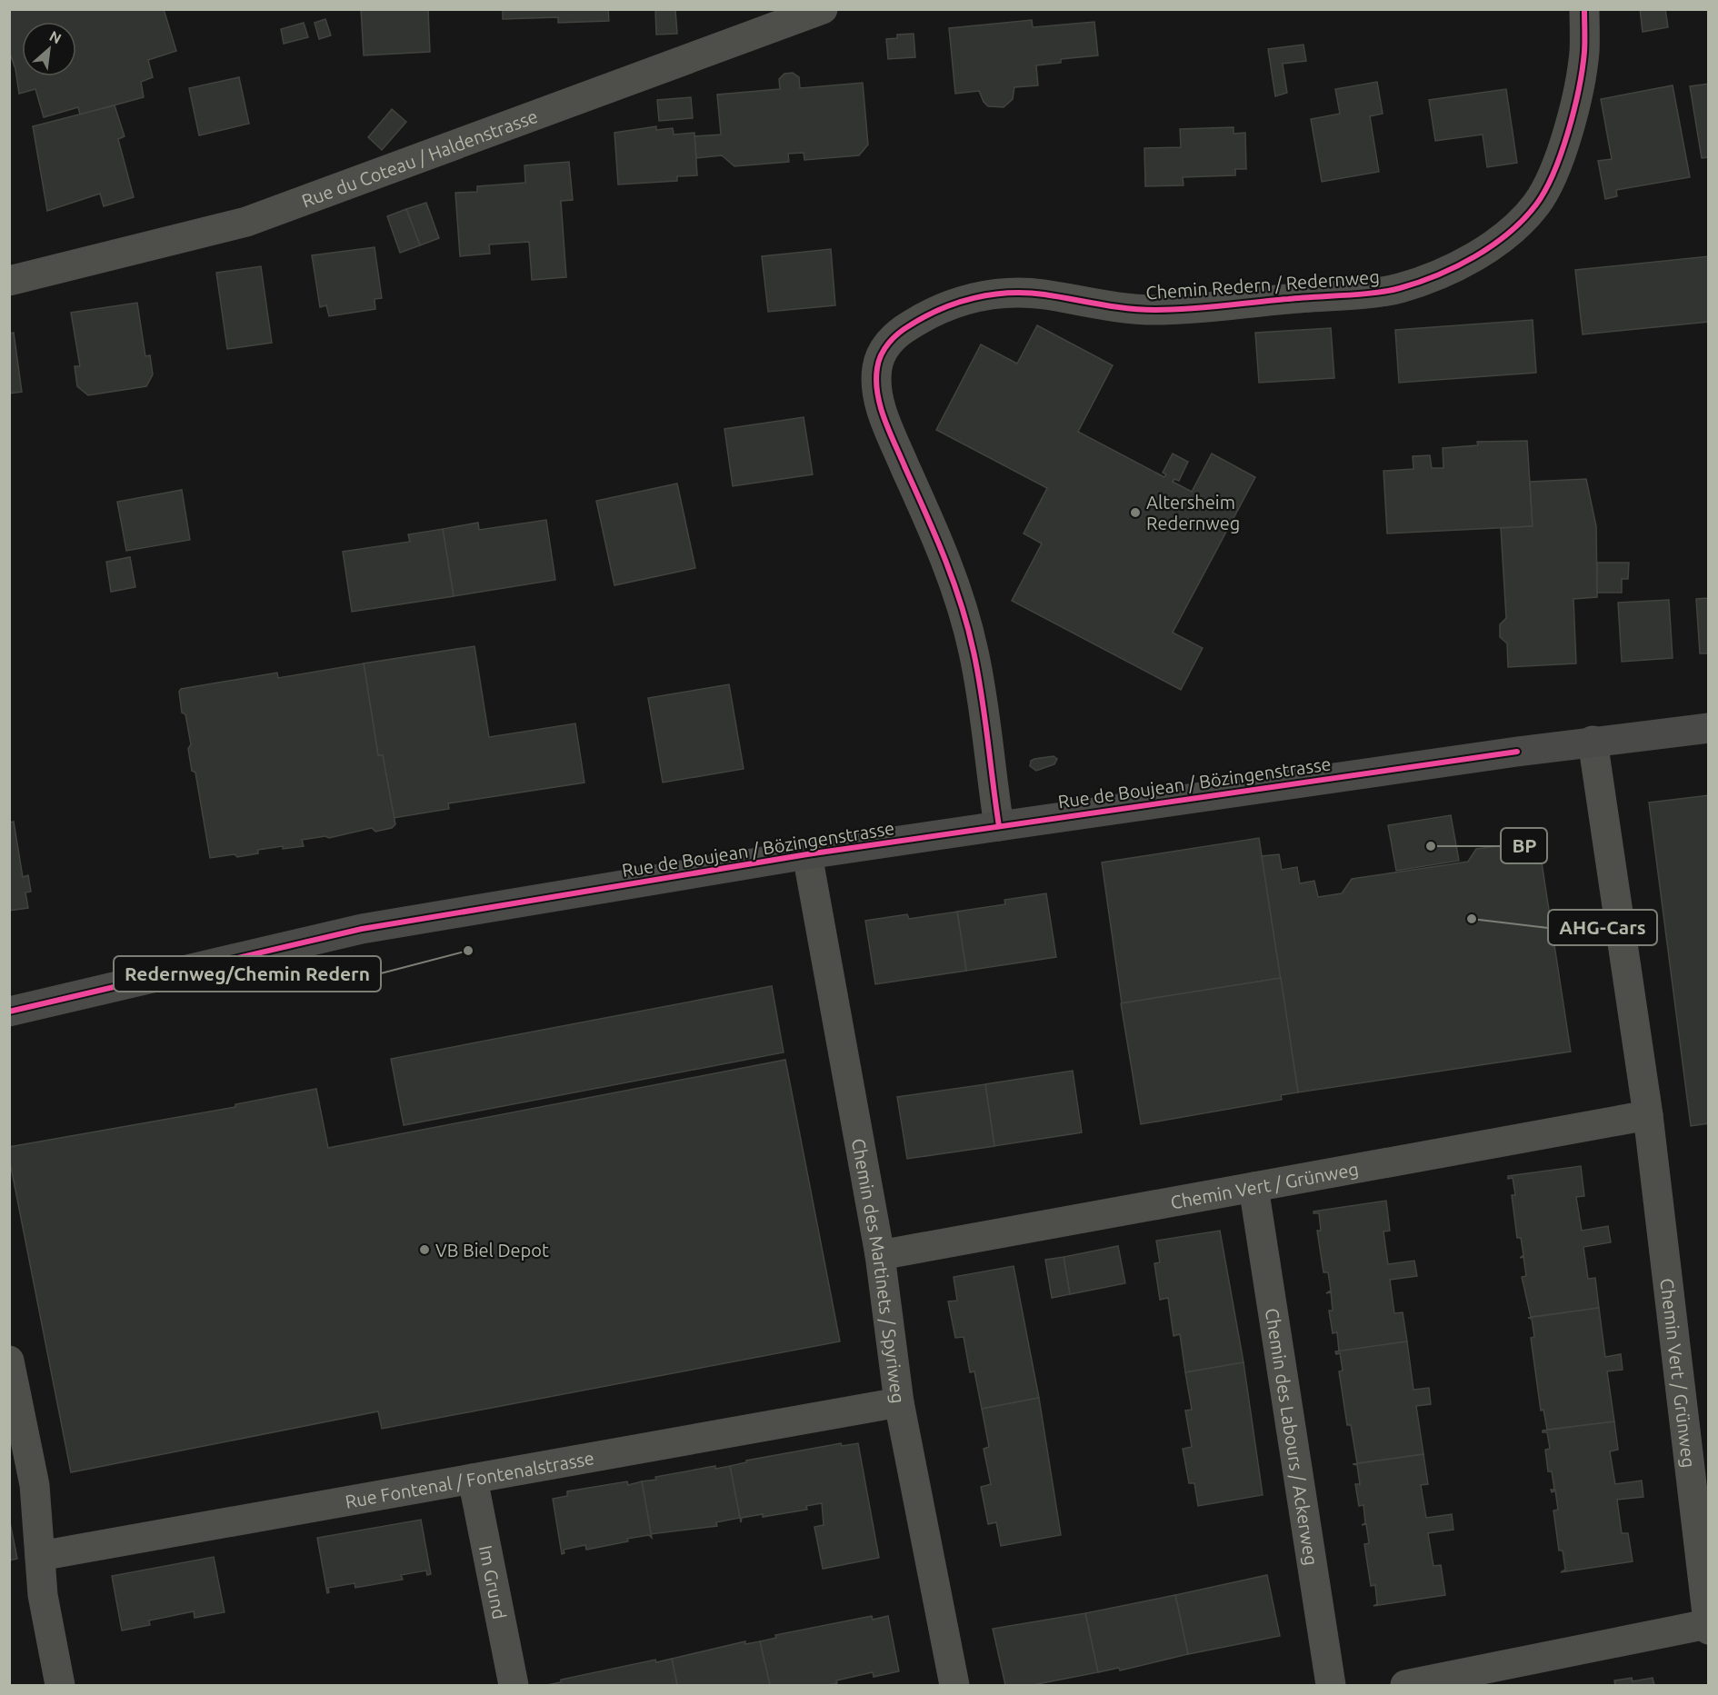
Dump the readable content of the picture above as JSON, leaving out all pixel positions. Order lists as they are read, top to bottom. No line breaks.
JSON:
{"streets":{"main road":["Rue de Boujean / Bözingenstrasse"],"street":["Rue du Coteau / Haldenstrasse","Chemin Redern / Redernweg","Chemin Vert / Grünweg","Chemin des Martinets / Spyriweg","Chemin des Labours / Ackerweg","Rue Fontenal / Fontenalstrasse","Im Grund"]},"crossings":[["Chemin Redern / Redernweg","Rue de Boujean / Bözingenstrasse"],["Rue de Boujean / Bözingenstrasse","Chemin Vert / Grünweg"],["Rue de Boujean / Bözingenstrasse","Chemin des Martinets / Spyriweg"],["Chemin Vert / Grünweg","Chemin des Martinets / Spyriweg"],["Chemin Vert / Grünweg","Chemin des Labours / Ackerweg"],["Chemin des Martinets / Spyriweg","Rue Fontenal / Fontenalstrasse"],["Rue Fontenal / Fontenalstrasse","Im Grund"]],"places":["Altersheim Redernweg","BP","AHG-Cars","Redernweg/Chemin Redern","VB Biel Depot"],"north":"top right"}
